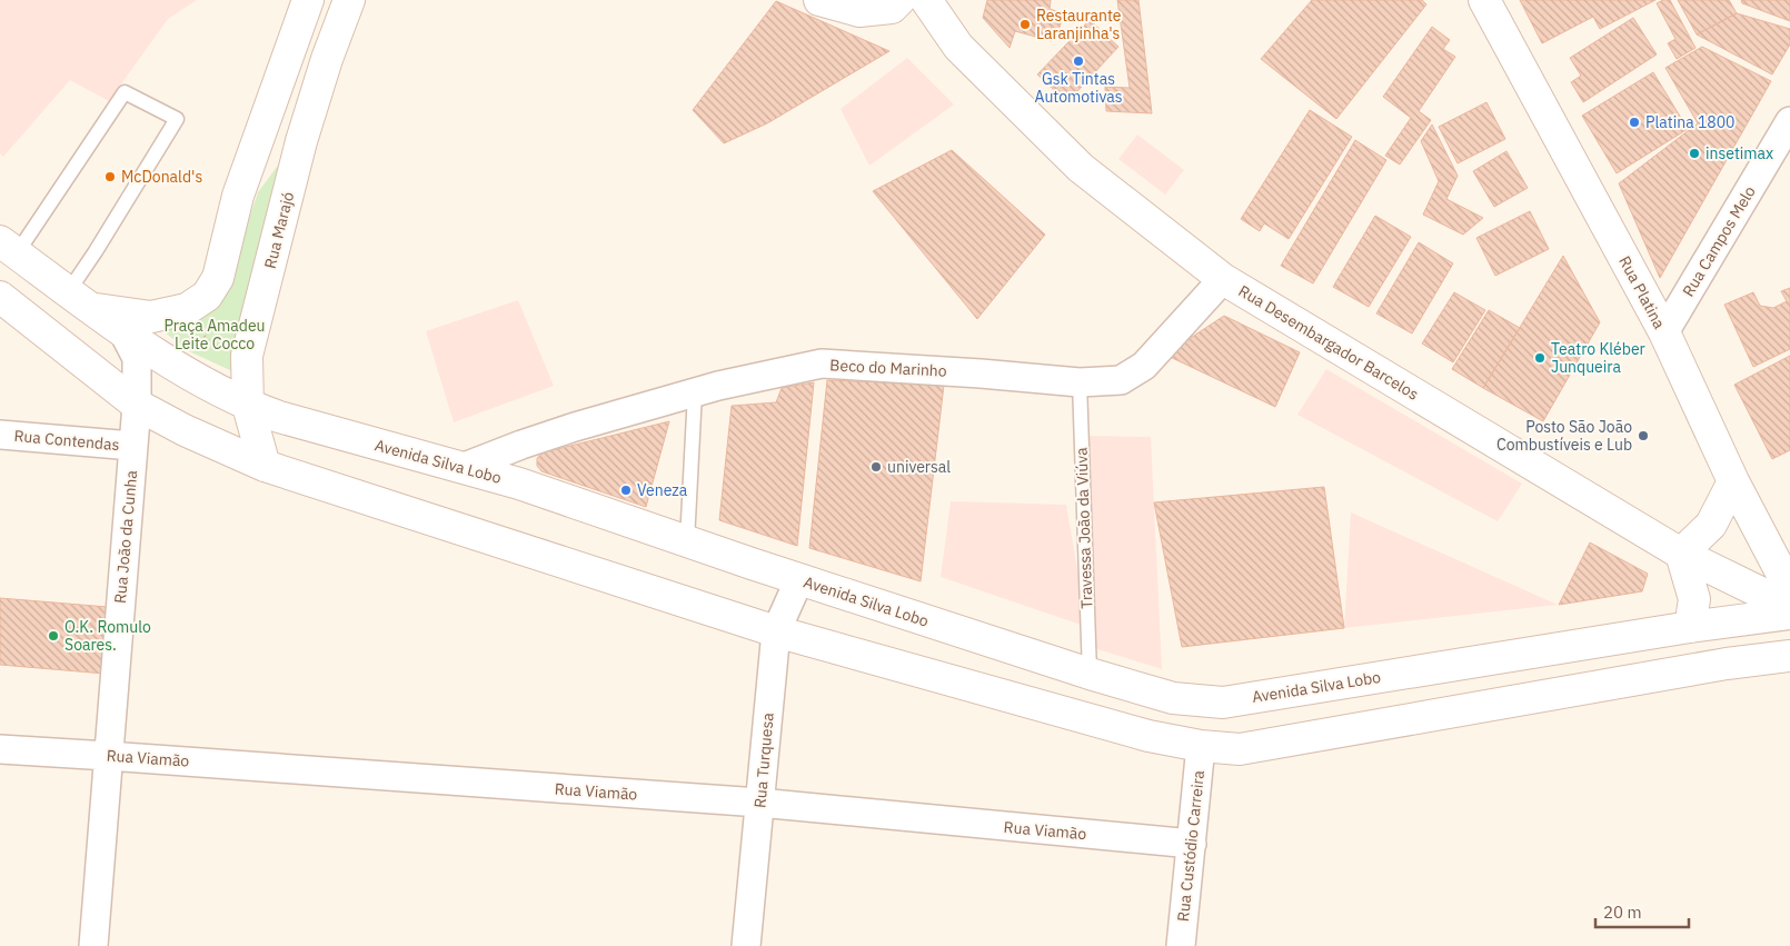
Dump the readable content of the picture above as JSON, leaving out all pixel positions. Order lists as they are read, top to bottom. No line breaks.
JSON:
{"streets":{"main road":["Rua Marajó","Rua Platina","Rua Desembargador Barcelos","Avenida Silva Lobo"],"street":["Rua Campos Melo","Beco do Marinho","Rua Contendas","Rua João da Cunha","Rua Viamão","Rua Turquesa","Rua Custódio Carreira"],"lane":["Travessa João da Viúva"]},"crossings":[["Rua Marajó","Avenida Silva Lobo"],["Rua Campos Melo","Rua Platina"],["Rua Desembargador Barcelos","Beco do Marinho"],["Beco do Marinho","Avenida Silva Lobo"],["Beco do Marinho","Travessa João da Viúva"],["Rua Contendas","Rua João da Cunha"],["Avenida Silva Lobo","Travessa João da Viúva"],["Avenida Silva Lobo","Rua João da Cunha"],["Avenida Silva Lobo","Rua Turquesa"],["Rua João da Cunha","Rua Viamão"],["Rua Viamão","Rua Turquesa"],["Rua Viamão","Rua Custódio Carreira"]],"parks":["Praça Amadeu Leite Cocco"],"places":["Restaurante Laranjinha's","Gsk Tintas Automotivas","Platina 1800","insetimax","McDonald's","Teatro Kléber Junqueira","Posto São João Combustíveis e Lub","universal","Veneza","O.K. Romulo Soares."],"scale_bar":"20 m"}
